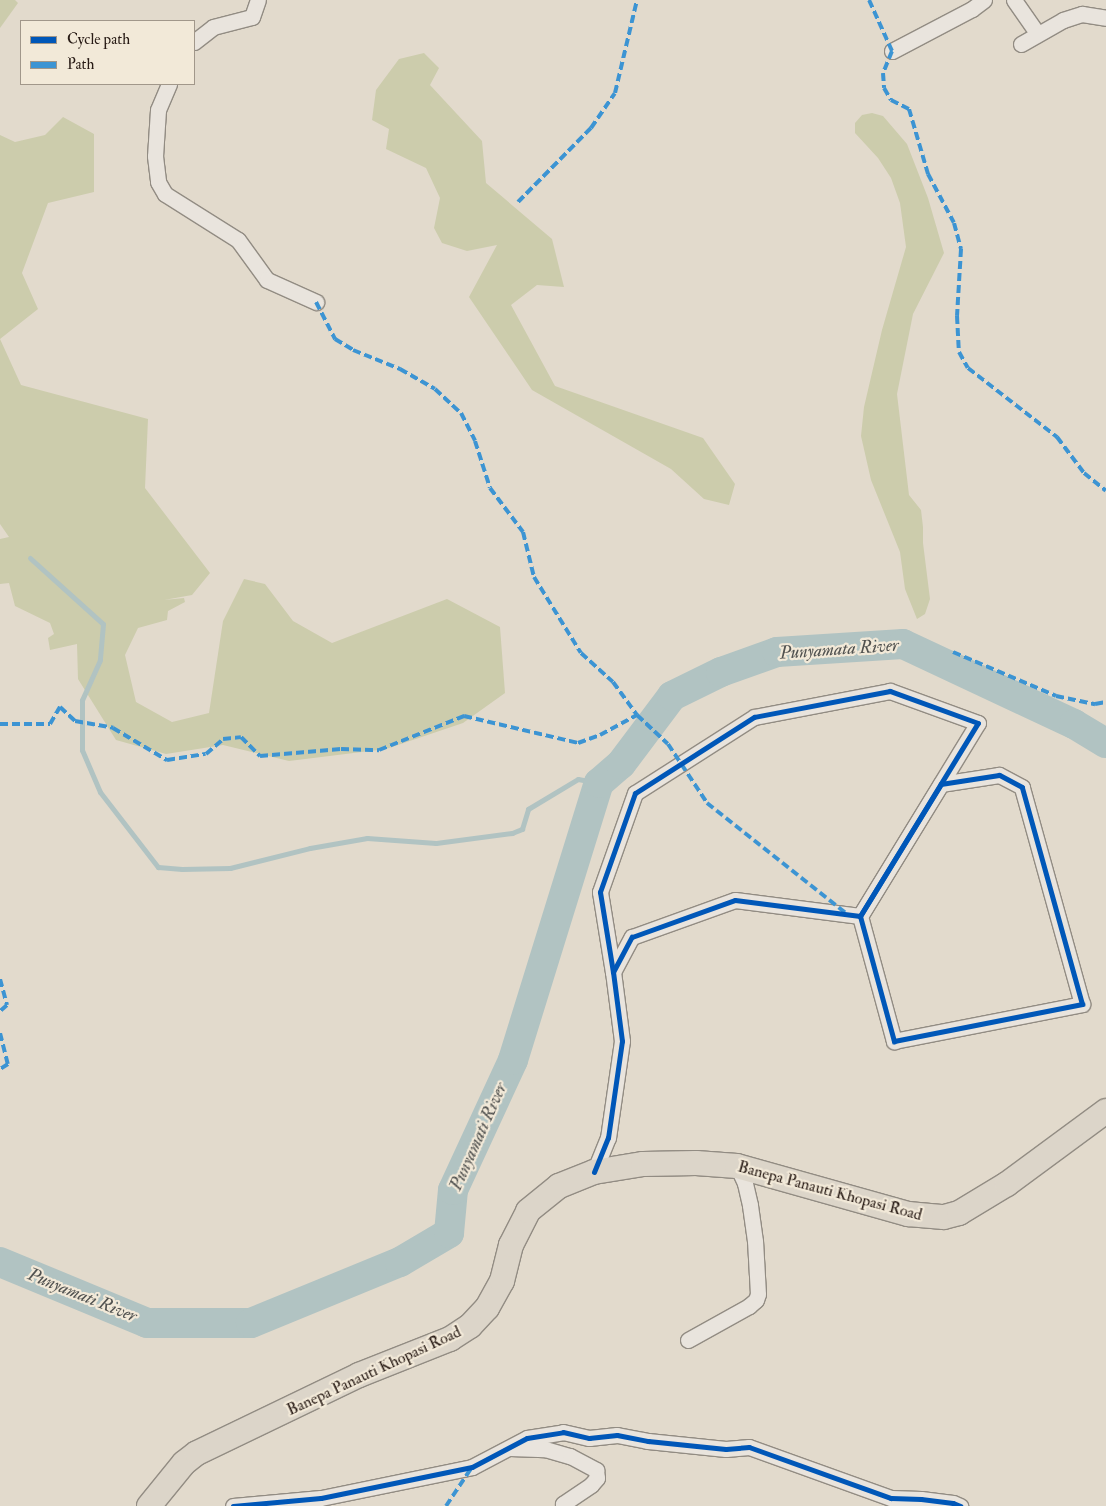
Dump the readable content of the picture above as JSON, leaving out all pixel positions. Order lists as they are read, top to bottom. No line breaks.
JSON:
{"streets":{"main road":["Banepa Panauti Khopasi Road"]},"water":["Punyamata River","Punyamati River"],"legend":["Cycle path","Path"]}
